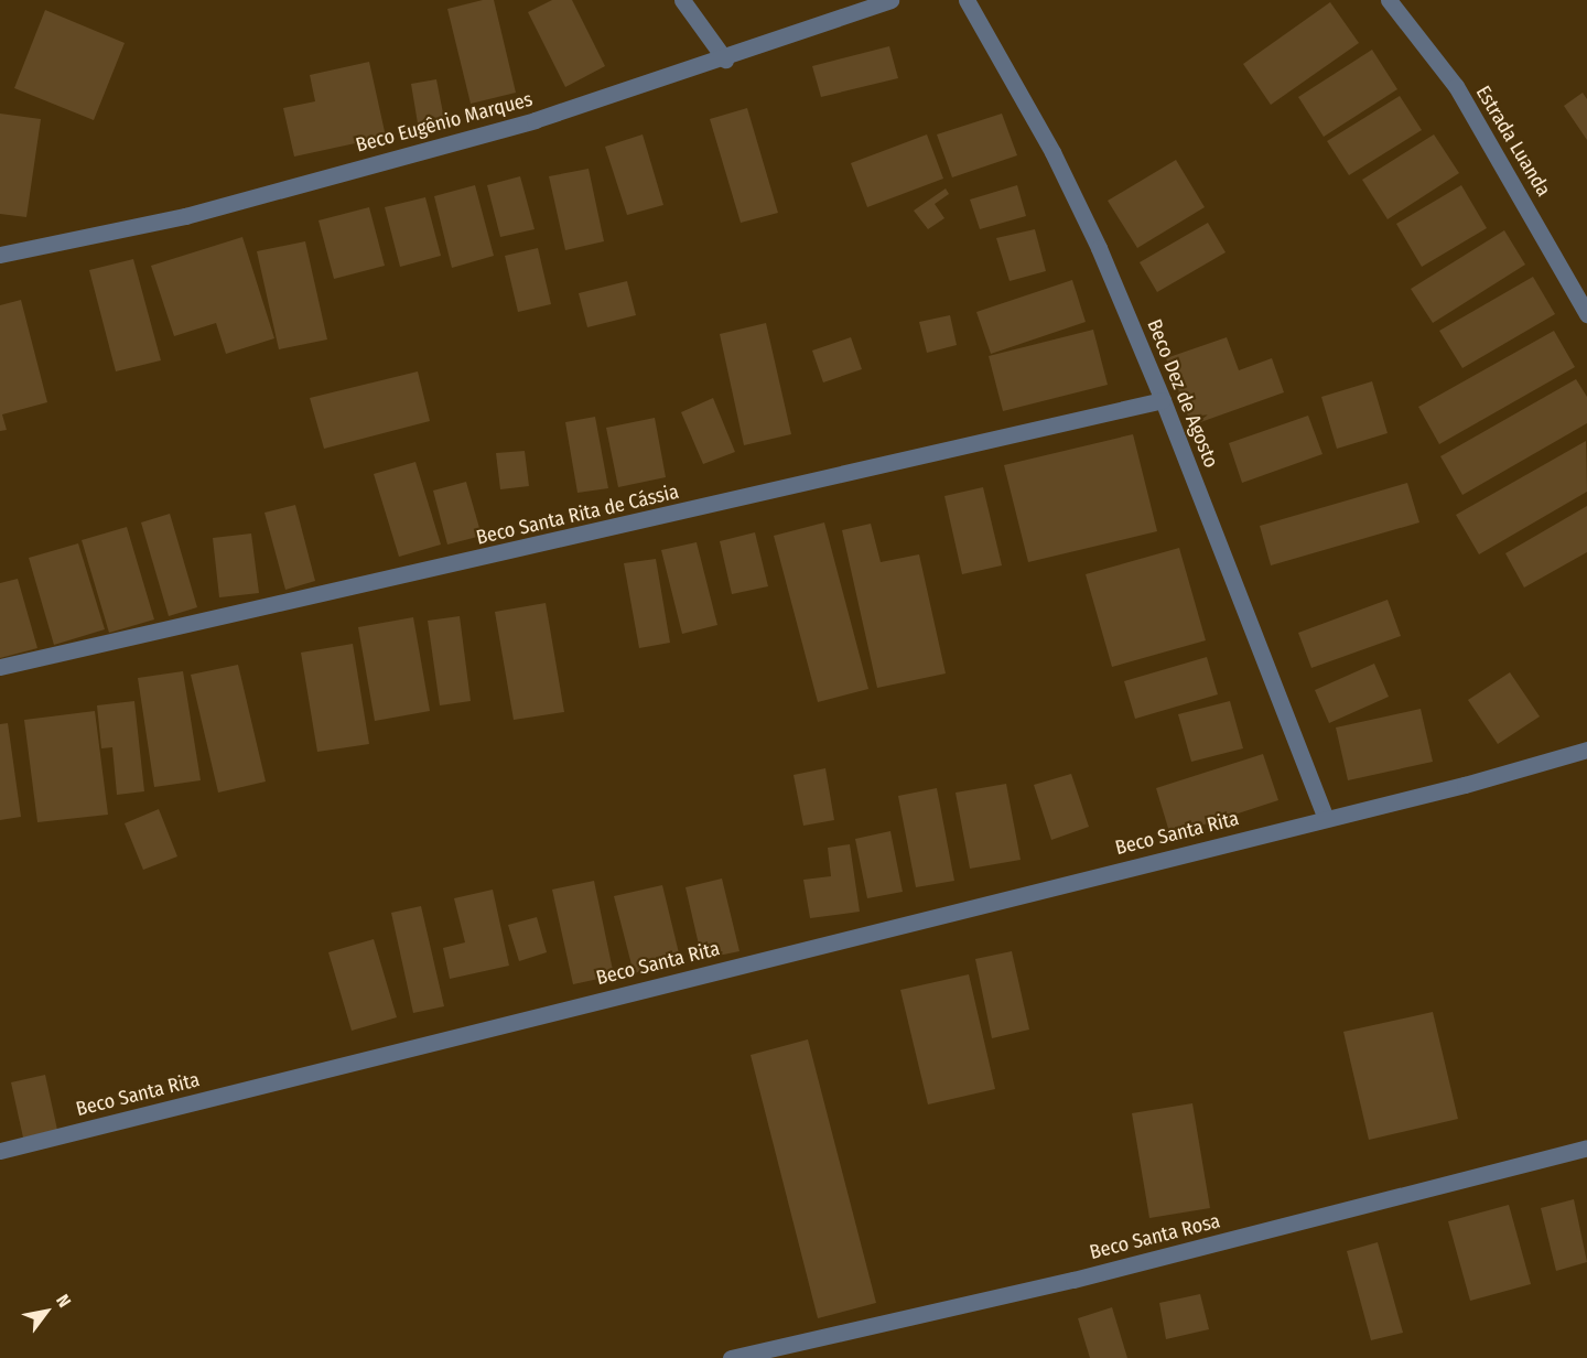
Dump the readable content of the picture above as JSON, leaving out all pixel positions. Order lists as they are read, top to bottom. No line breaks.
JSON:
{"streets":{"street":["Beco Eugênio Marques","Estrada Luanda","Beco Dez de Agosto","Beco Santa Rita de Cássia","Beco Santa Rita","Beco Santa Rosa"]},"crossings":[["Beco Dez de Agosto","Beco Santa Rita de Cássia"],["Beco Dez de Agosto","Beco Santa Rita"]],"north":"top right"}
